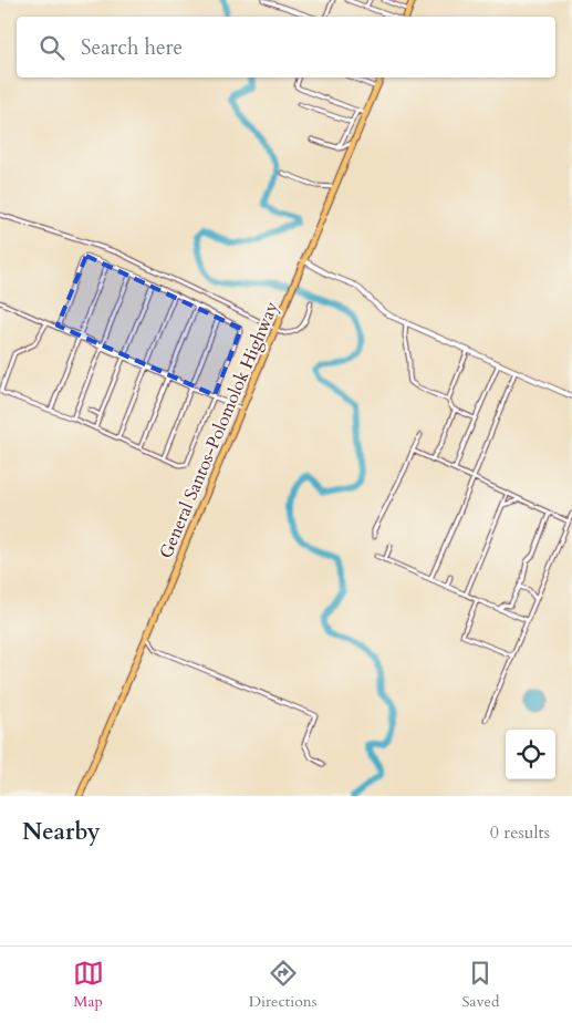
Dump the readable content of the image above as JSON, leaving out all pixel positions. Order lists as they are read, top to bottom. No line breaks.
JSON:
{"streets":{"highway":["General Santos-Polomolok Highway"]},"page":{"search":"Search here","heading":["Nearby","0 results"],"nav":["Map","Directions","Saved"]}}
